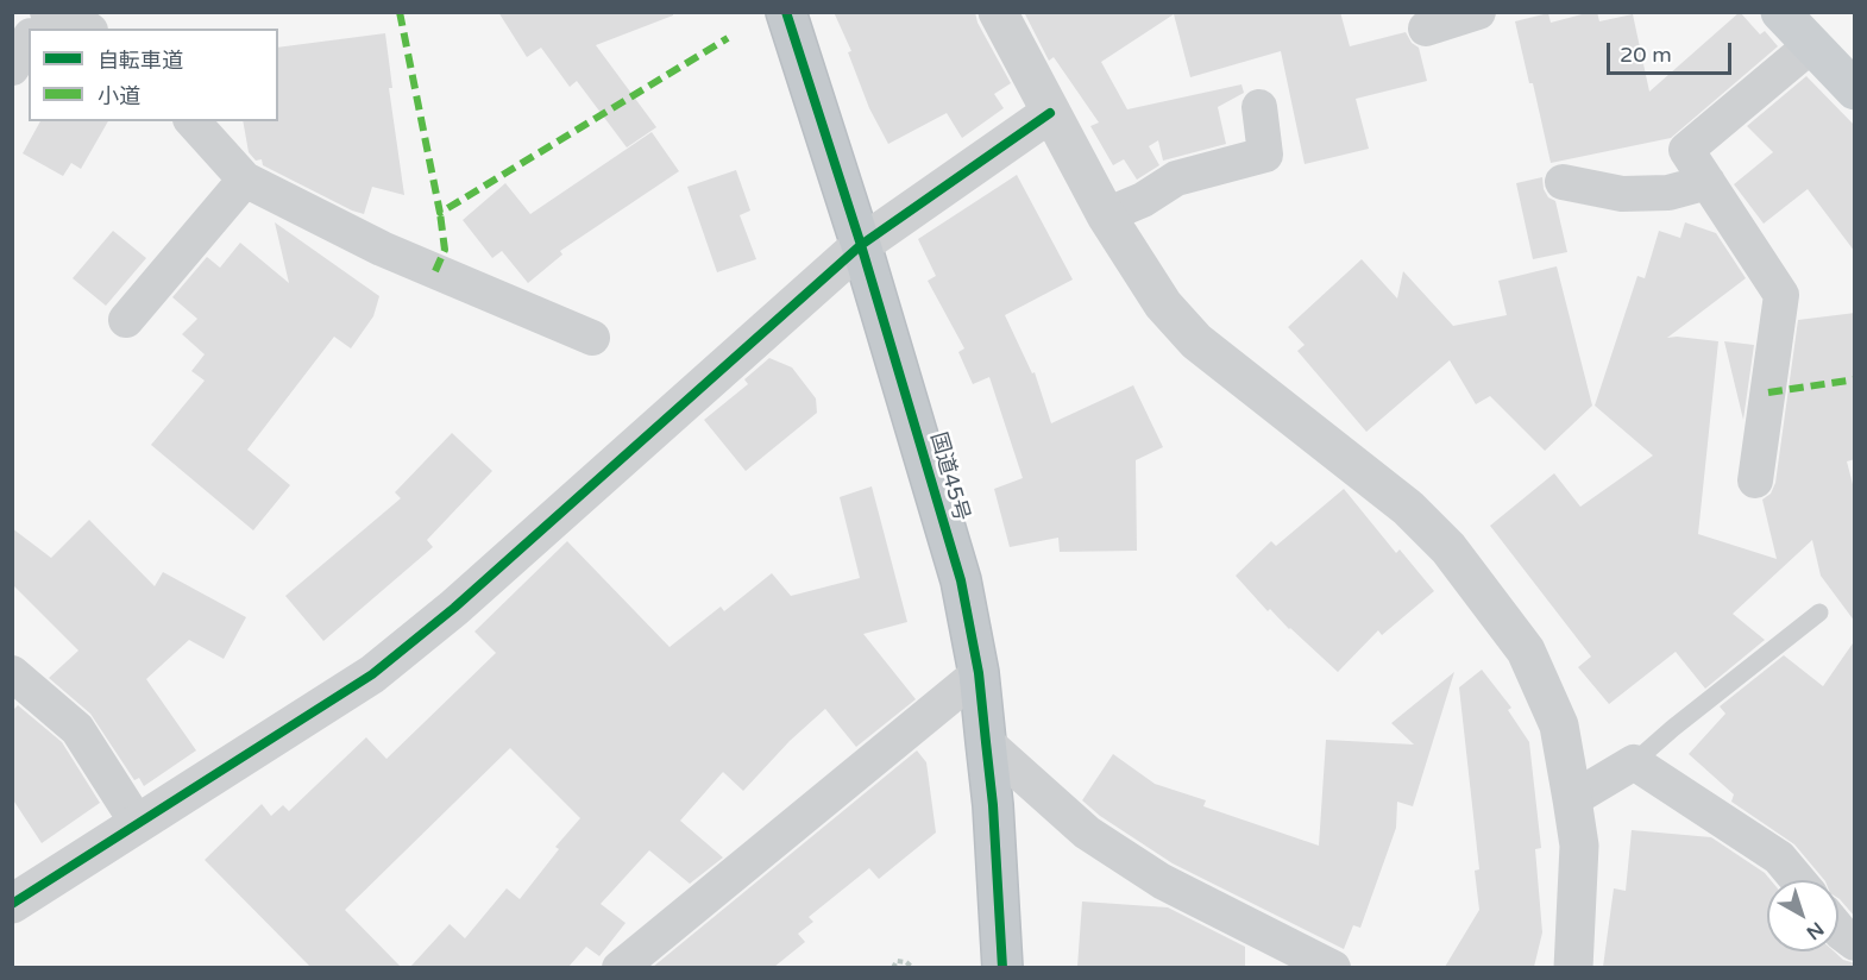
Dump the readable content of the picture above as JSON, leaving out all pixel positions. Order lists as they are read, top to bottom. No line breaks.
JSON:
{"streets":{"highway":["国道45号"]},"legend":["自転車道","小道"],"scale_bar":"20 m","north":"bottom right"}
